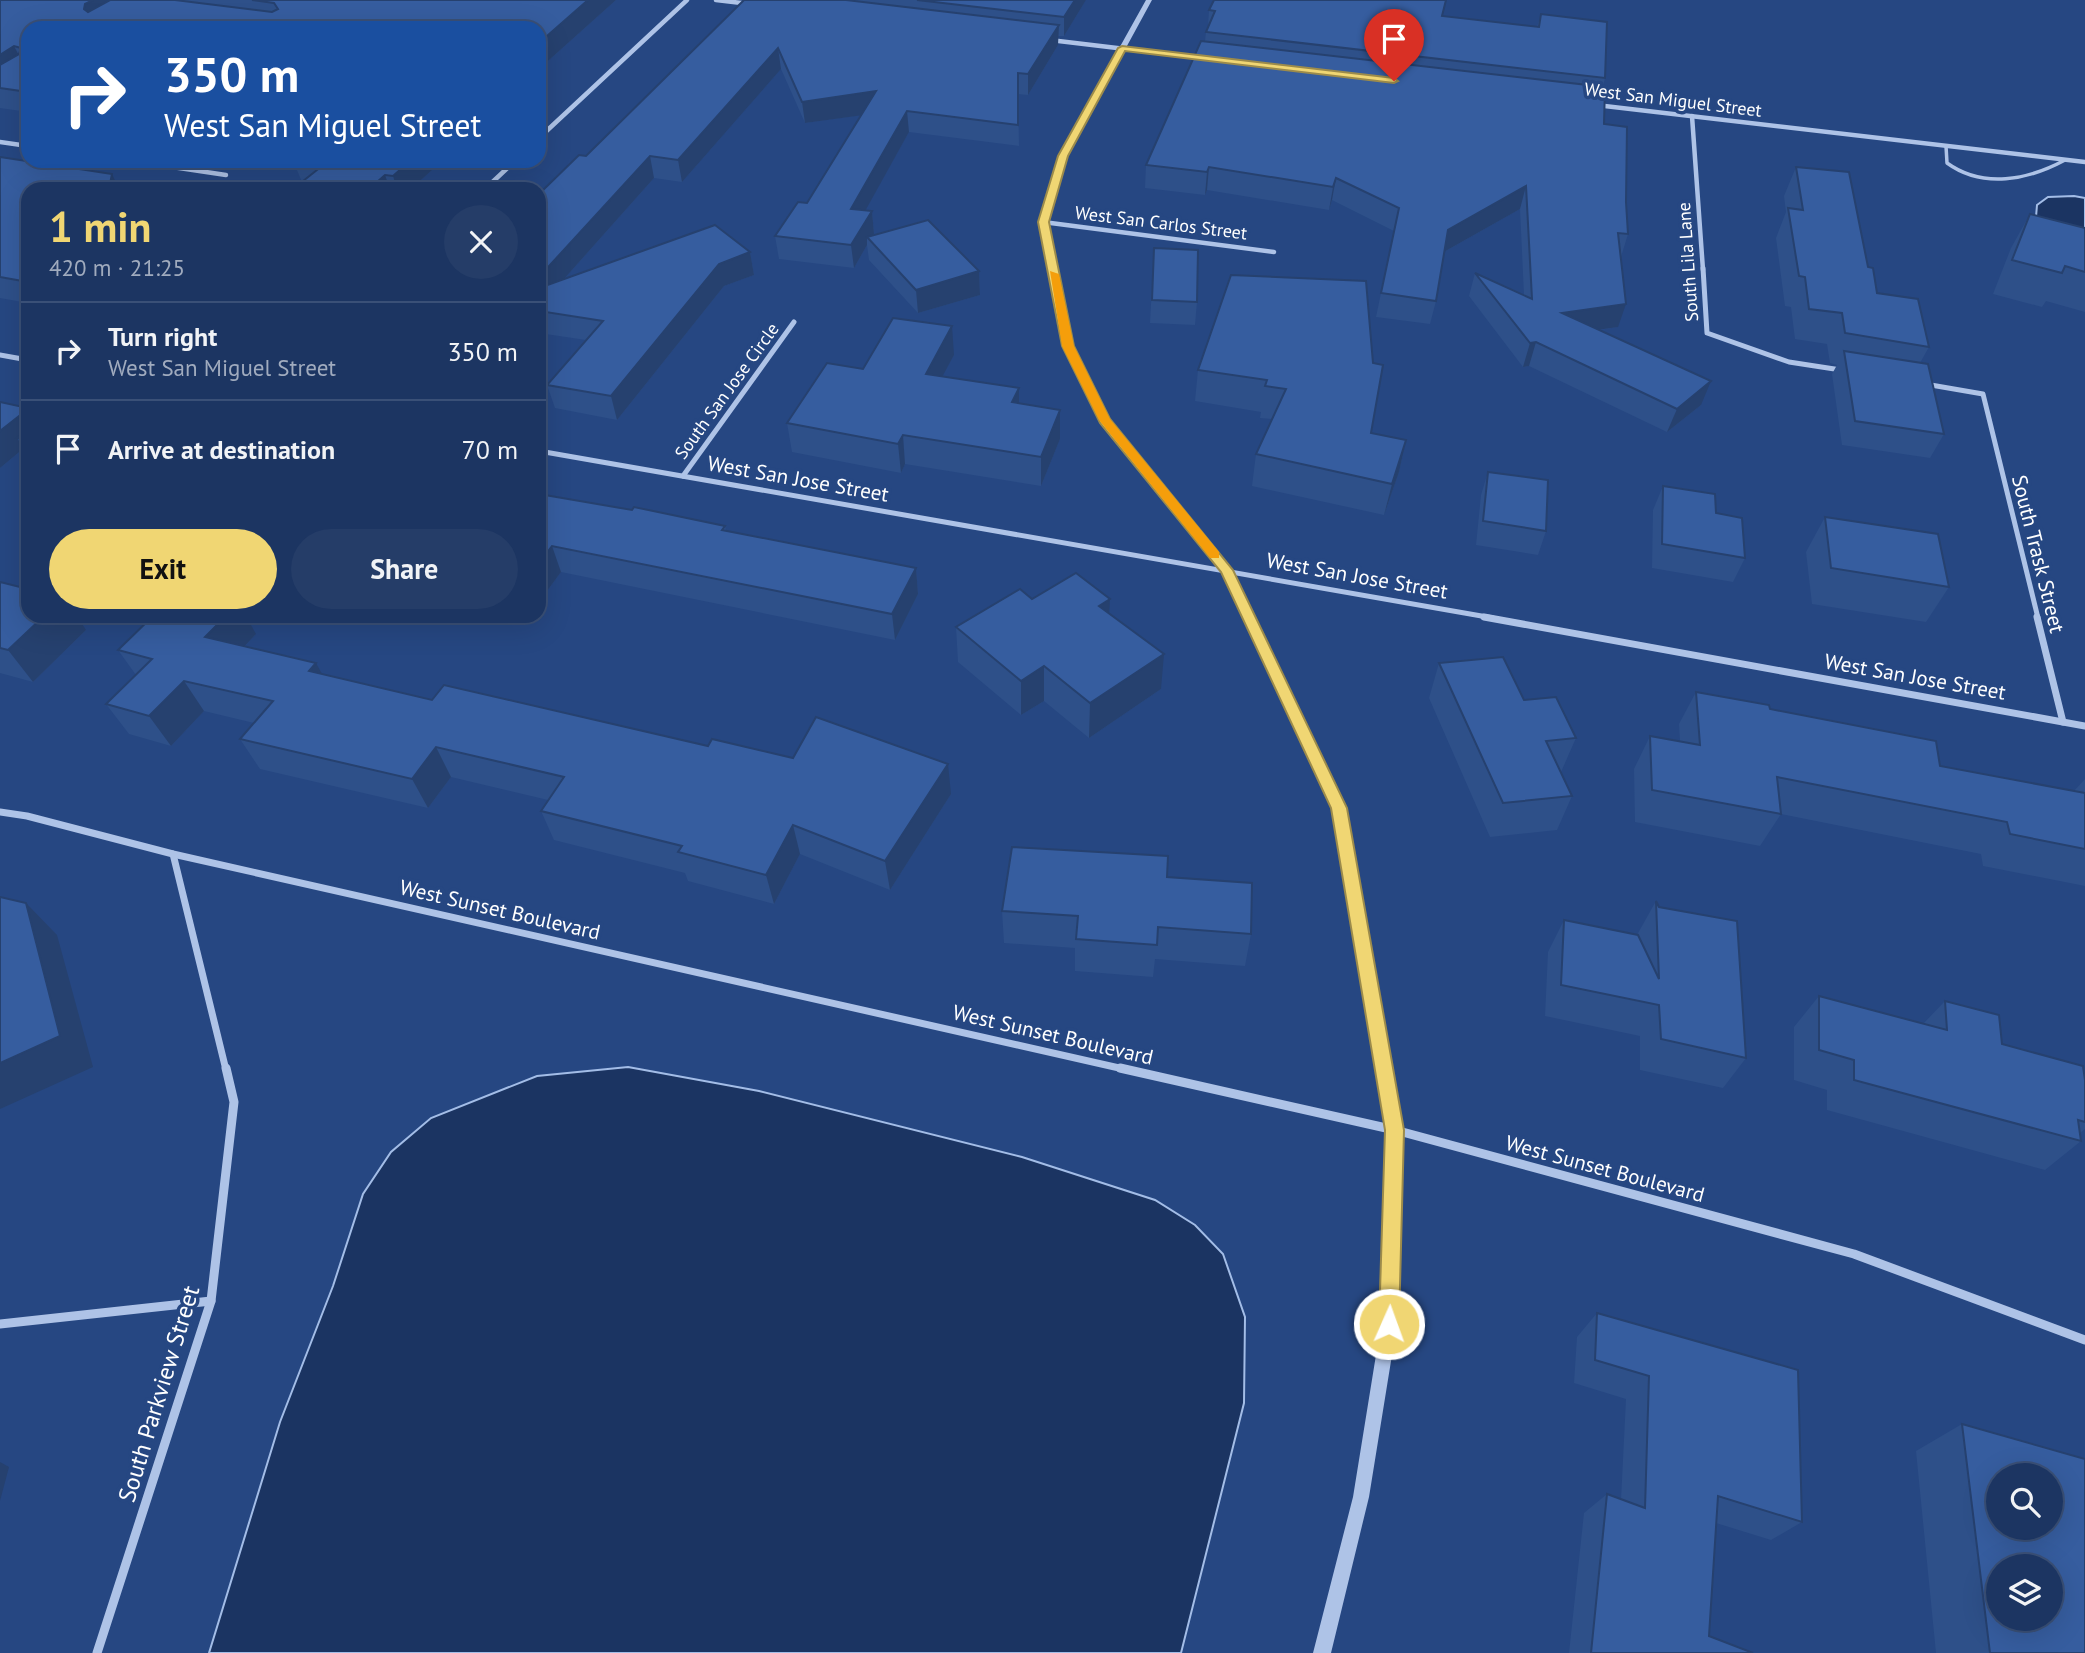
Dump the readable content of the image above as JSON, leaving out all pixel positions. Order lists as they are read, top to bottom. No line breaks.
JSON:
{"streets":{"street":["West San Miguel Street","West San Carlos Street","South Lila Lane","South San Jose Circle","West San Jose Street","South Trask Street","West Sunset Boulevard","South Parkview Street"]},"crossings":[["West San Miguel Street","South Lila Lane"],["South San Jose Circle","West San Jose Street"],["West San Jose Street","South Trask Street"],["West Sunset Boulevard","South Parkview Street"]],"page":{"turn":["350 m","West San Miguel Street"],"heading":["1 min","420 m · 21:25"],"list":[{"name":"Turn right","note":"West San Miguel Street","value":"350 m"},{"name":"Arrive at destination","value":"70 m"}],"buttons":["Exit","Share"]}}
